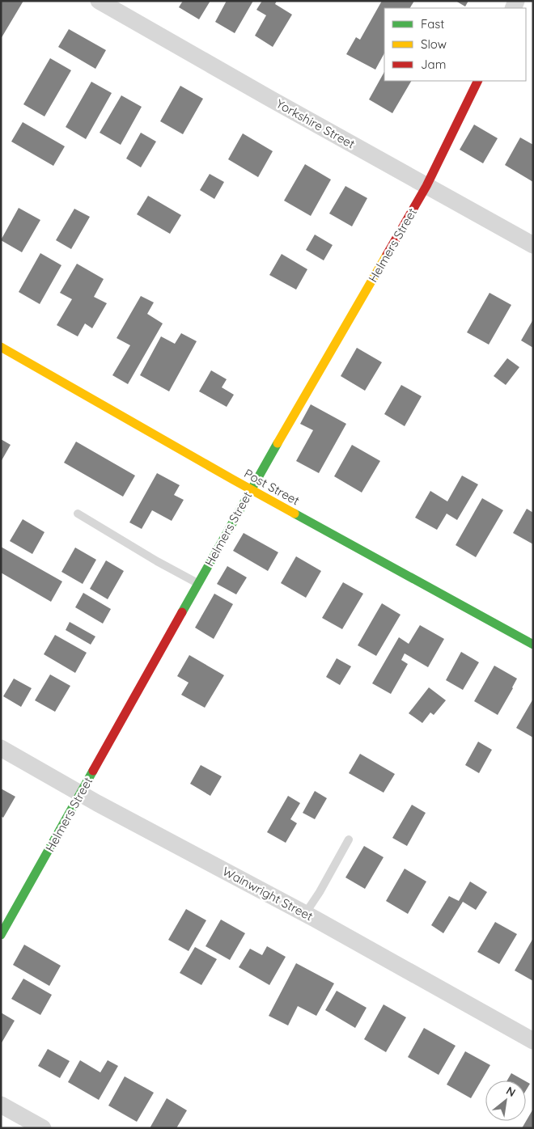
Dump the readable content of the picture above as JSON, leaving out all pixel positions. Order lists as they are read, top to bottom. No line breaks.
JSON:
{"streets":{"street":["Yorkshire Street","Helmers Street","Post Street","Wainwright Street"]},"crossings":[["Yorkshire Street","Helmers Street"],["Helmers Street","Post Street"],["Helmers Street","Wainwright Street"]],"legend":["Fast","Slow","Jam"],"north":"top right"}
